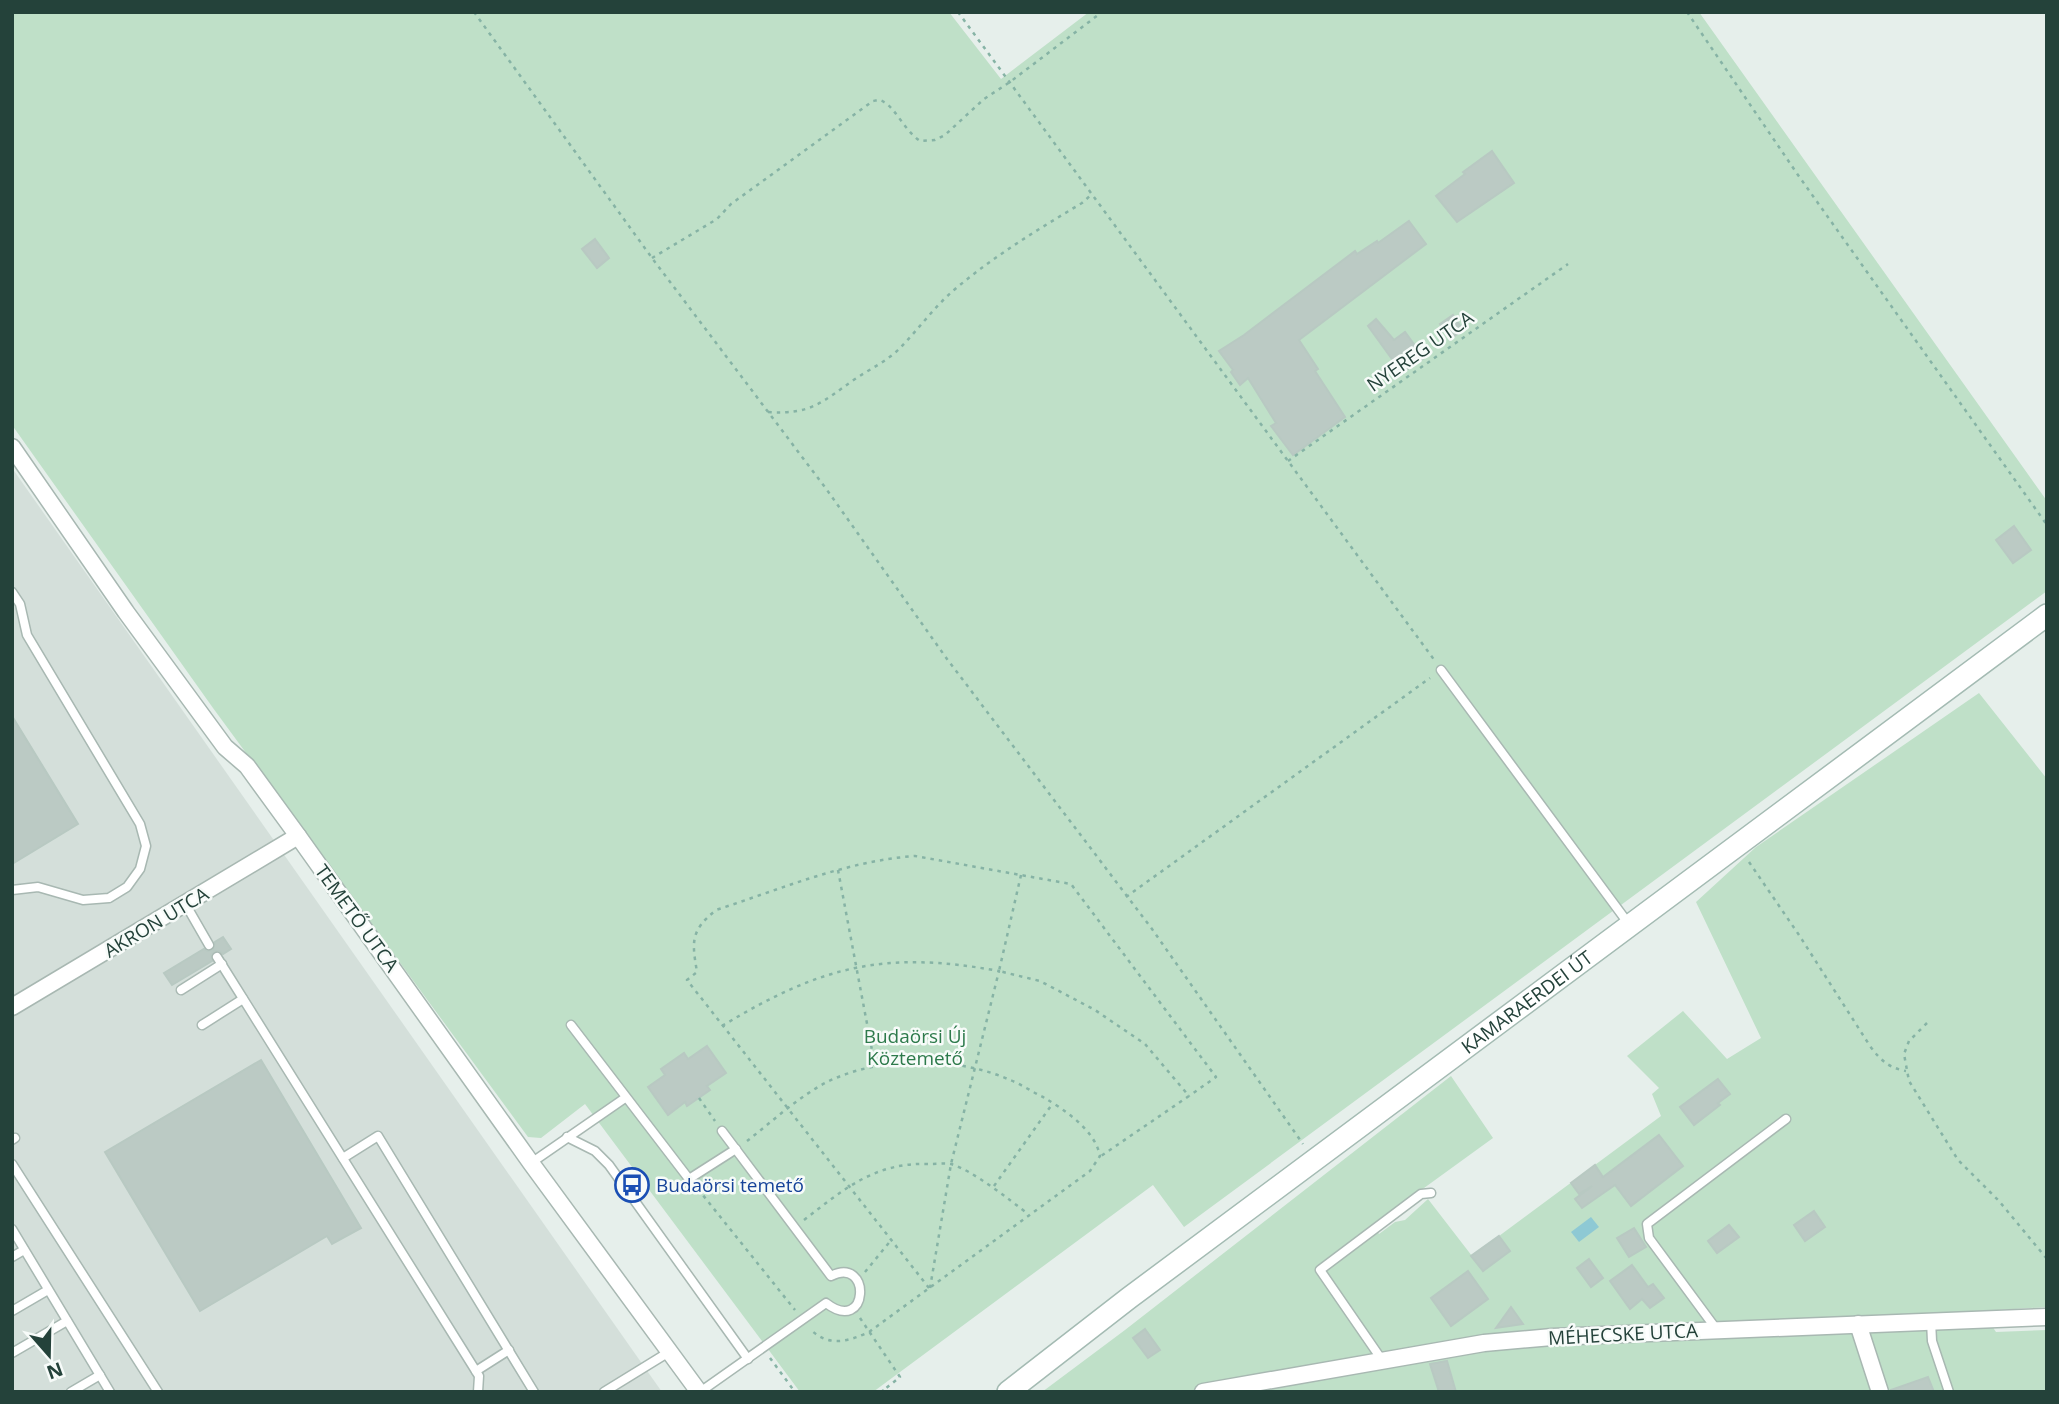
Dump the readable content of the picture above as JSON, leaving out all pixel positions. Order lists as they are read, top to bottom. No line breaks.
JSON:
{"streets":{"street":["TEMETŐ UTCA","AKRON UTCA","KAMARAERDEI ÚT","MÉHECSKE UTCA"],"path":["NYEREG UTCA"]},"crossings":[["TEMETŐ UTCA","AKRON UTCA"]],"parks":["Budaörsi Új Köztemető"],"places":{"bus stop":["Budaörsi temető"]},"north":"bottom"}
